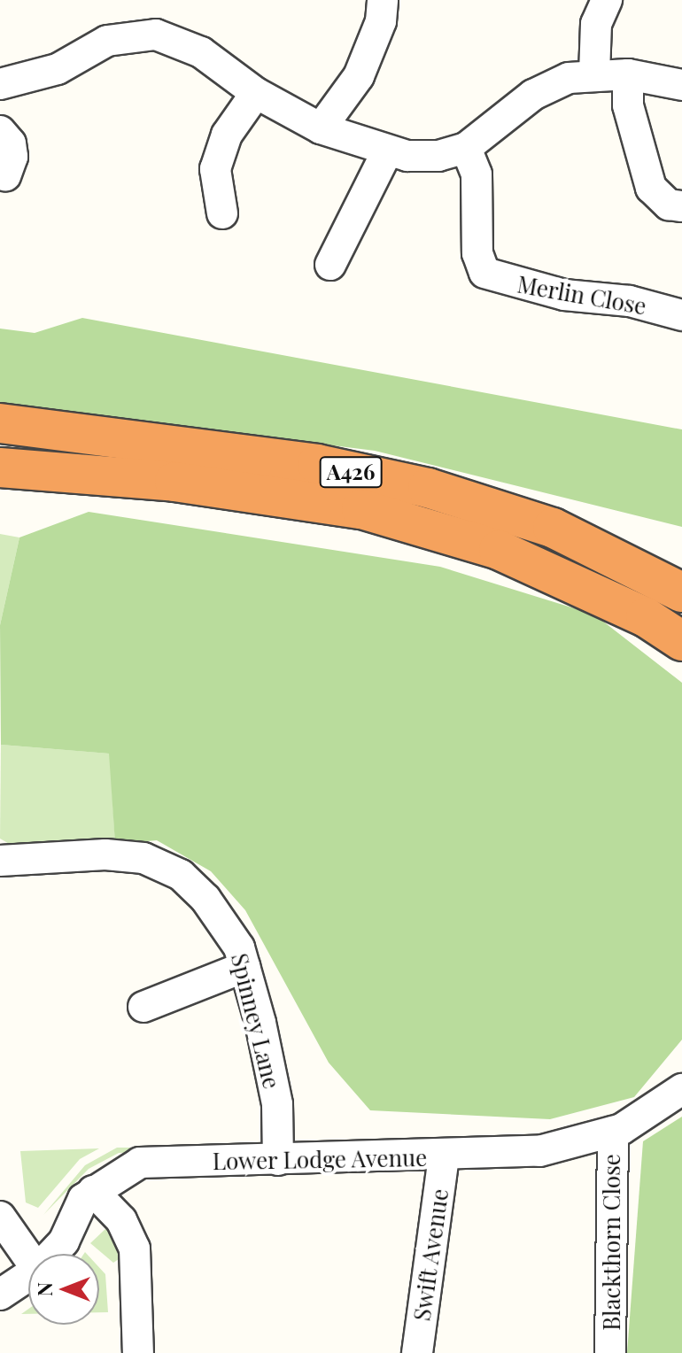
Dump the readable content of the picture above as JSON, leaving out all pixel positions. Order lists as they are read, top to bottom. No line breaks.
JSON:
{"streets":{"highway":["A426"],"street":["Merlin Close","Spinney Lane","Lower Lodge Avenue","Blackthorn Close","Swift Avenue"]},"crossings":[["Spinney Lane","Lower Lodge Avenue"],["Lower Lodge Avenue","Blackthorn Close"],["Lower Lodge Avenue","Swift Avenue"]],"north":"left"}
